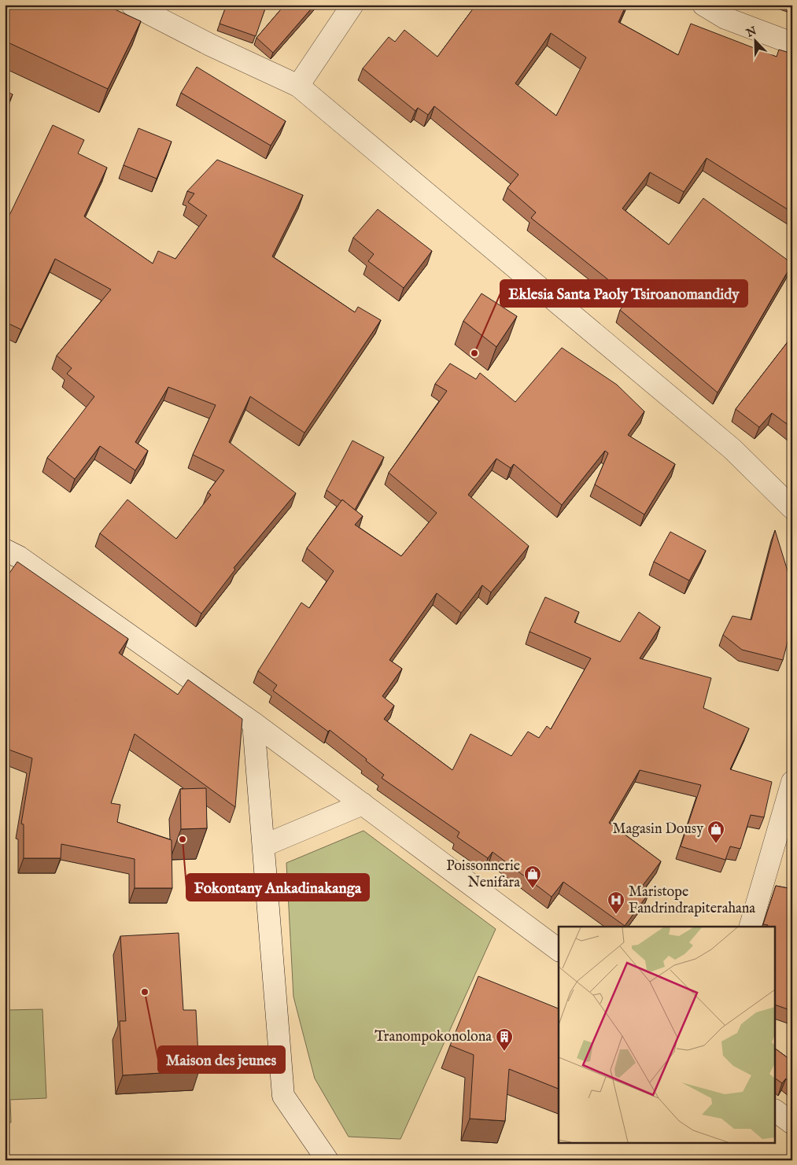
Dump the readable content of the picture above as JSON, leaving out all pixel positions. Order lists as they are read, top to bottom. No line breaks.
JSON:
{"places":{"other":["Eklesia Santa Paoly Tsiroanomandidy","Fokontany Ankadinakanga","Maison des jeunes"],"shop":["Magasin Dousy","Poissonnerie Nenifara"],"hospital":["Maristope Fandrindrapiterahana"],"building":["Tranompokonolona"]},"north":"top left"}
